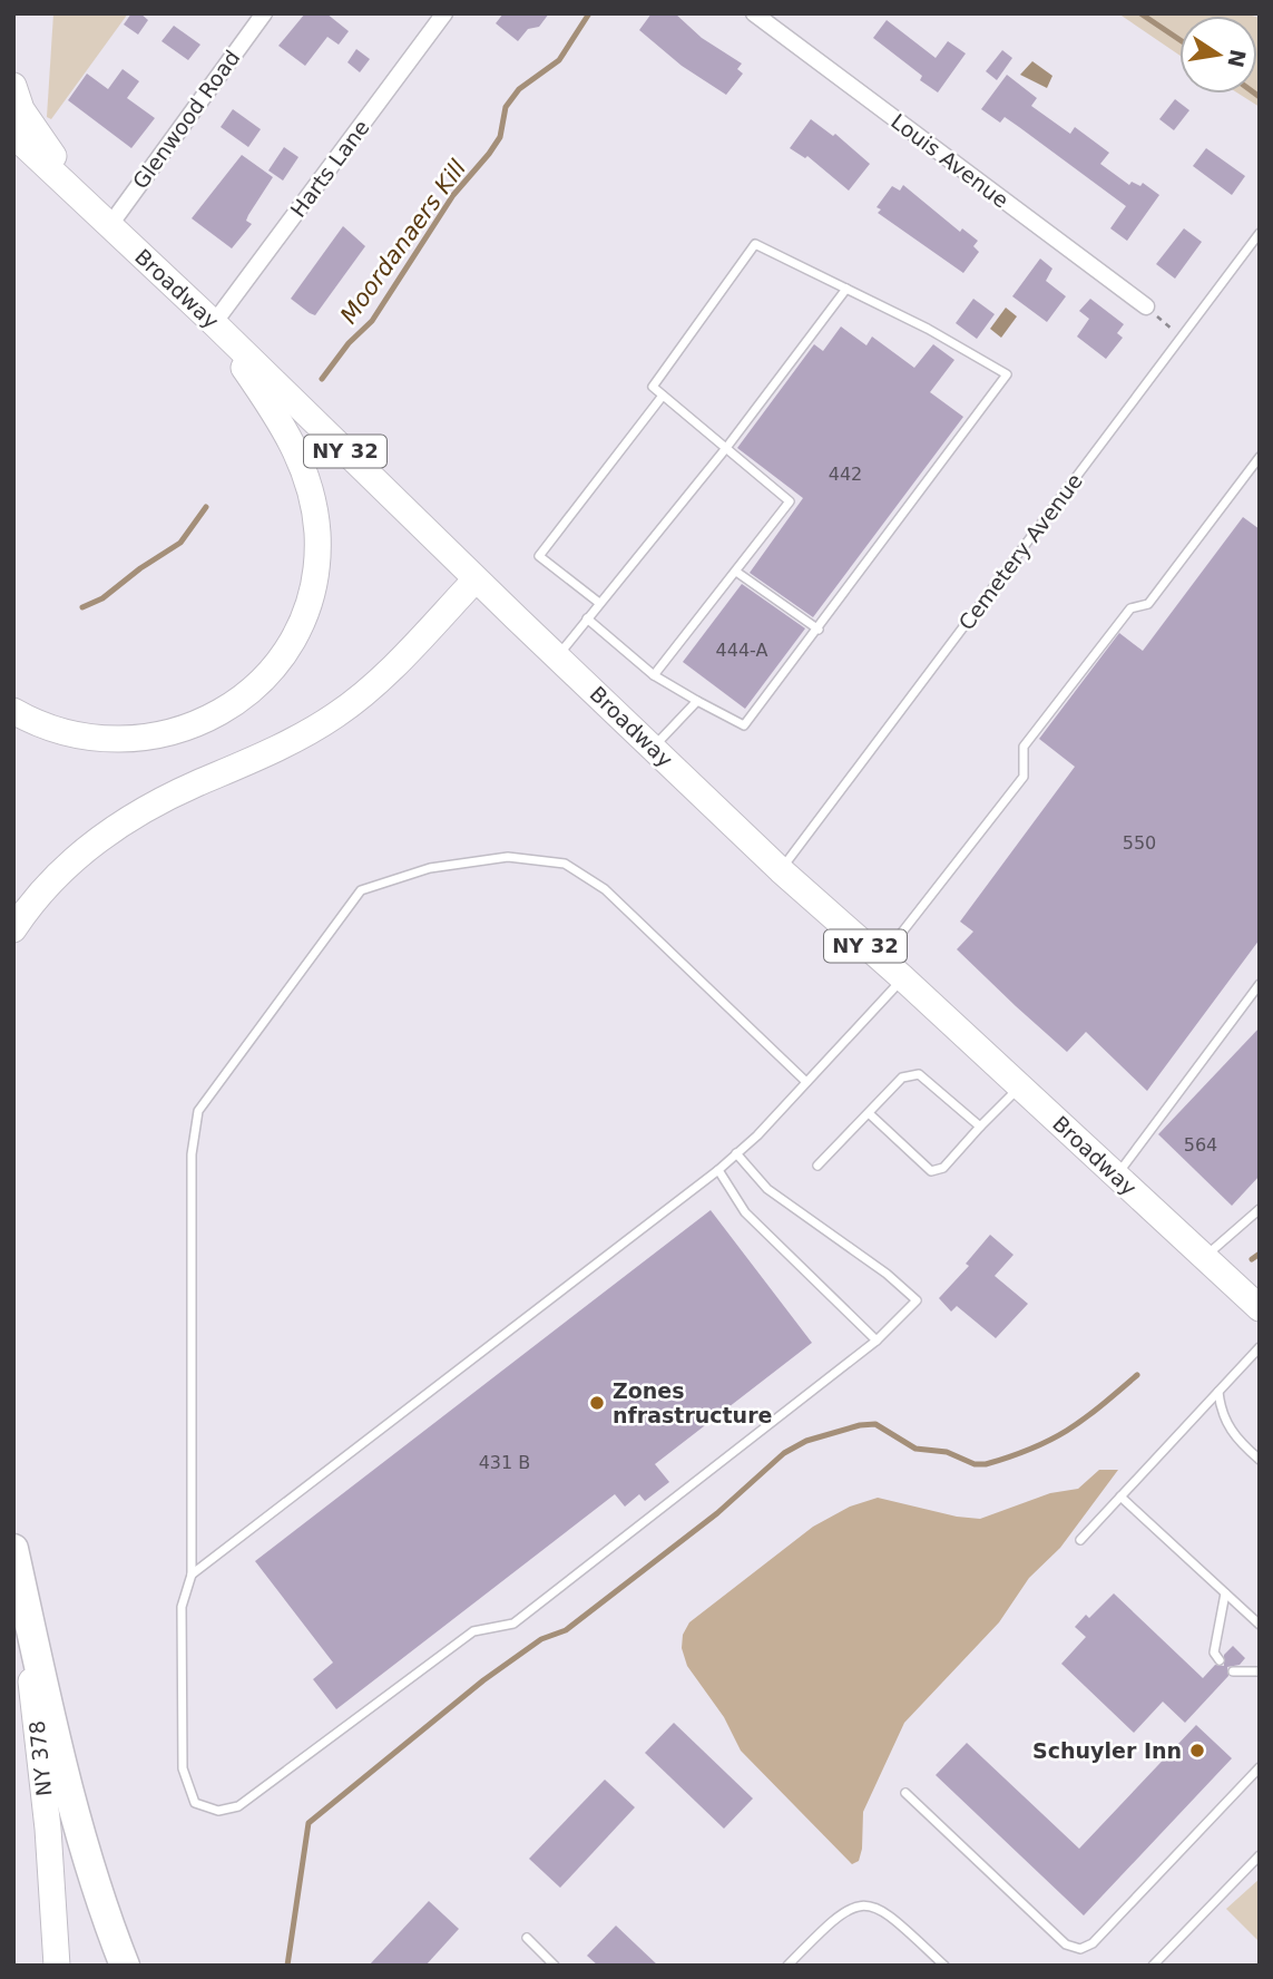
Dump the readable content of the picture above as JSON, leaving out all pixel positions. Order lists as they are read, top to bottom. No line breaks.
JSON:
{"streets":{"main road":["Broadway","NY 32","NY 378"],"street":["Glenwood Road","Louis Avenue","Harts Lane"],"lane":["Cemetery Avenue"]},"crossings":[["Glenwood Road","Broadway"],["Harts Lane","Broadway"],["Broadway","Cemetery Avenue"]],"water":["Moordanaers Kill"],"places":["Zones nfrastructure","Schuyler Inn"],"house_numbers":["442","444-A","550","564","431 B"],"north":"right"}
